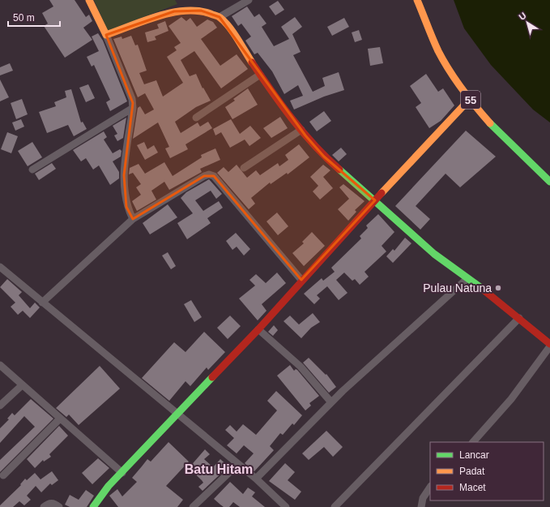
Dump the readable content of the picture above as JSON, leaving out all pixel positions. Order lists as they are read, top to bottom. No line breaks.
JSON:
{"streets":{"main road":["55"]},"districts":["Batu Hitam"],"places":["Pulau Natuna"],"legend":["Lancar","Padat","Macet"],"scale_bar":"50 m","north":"top left"}
